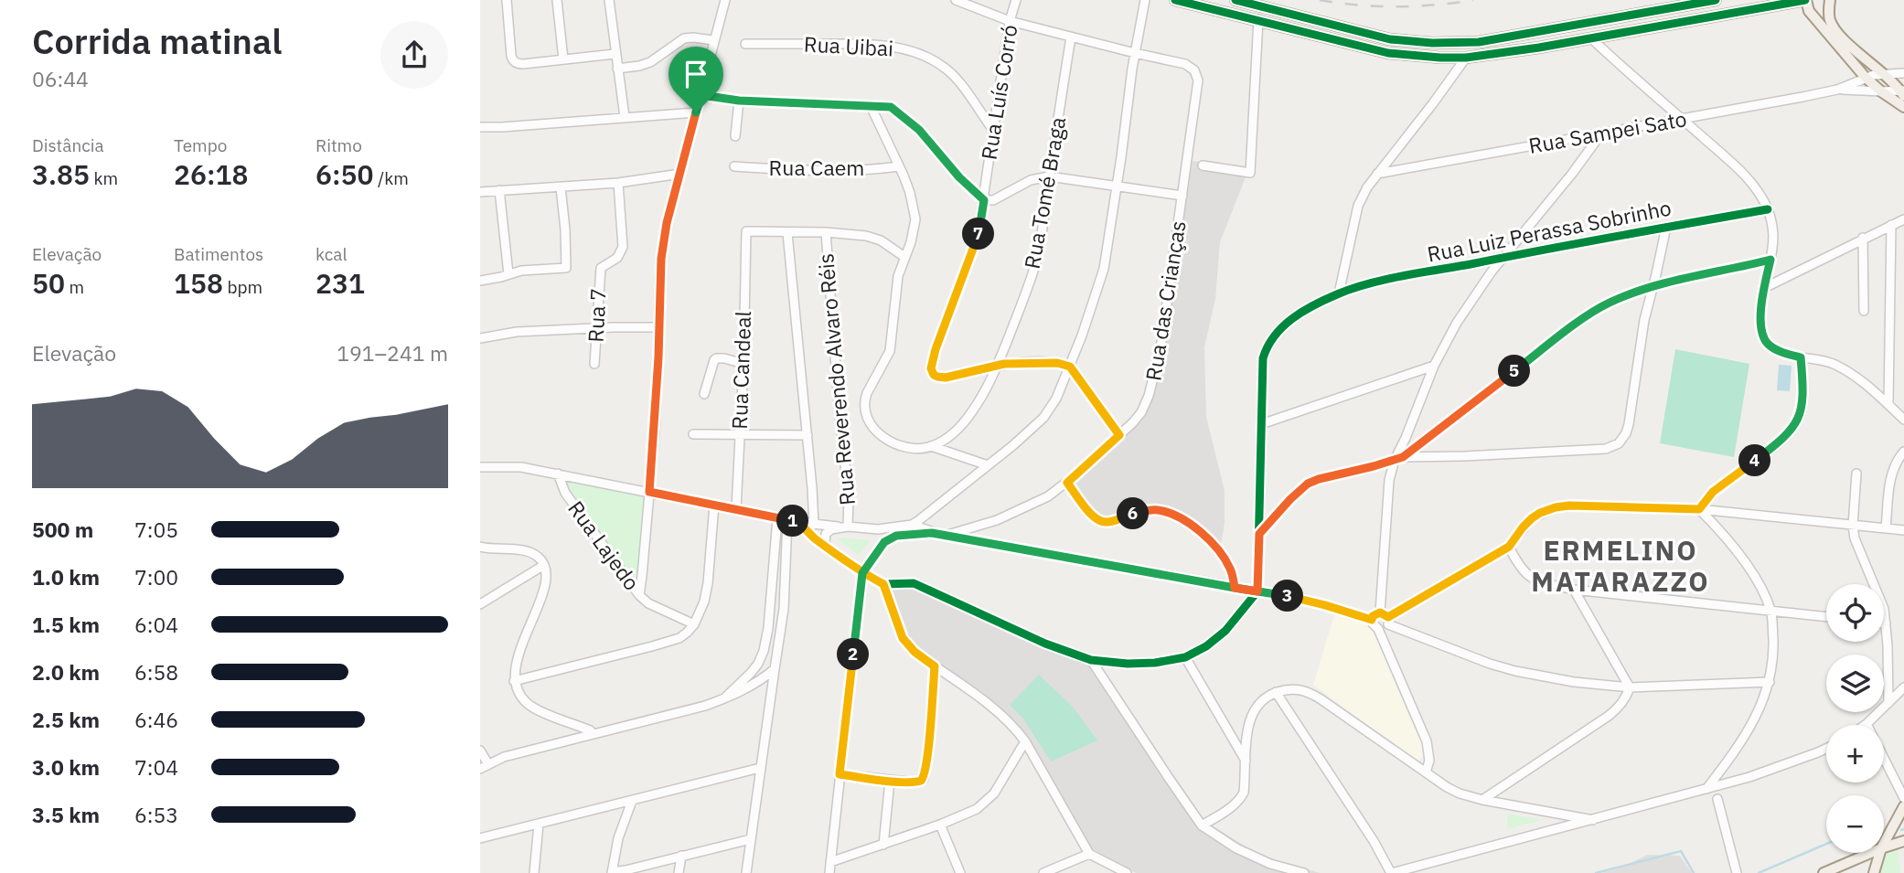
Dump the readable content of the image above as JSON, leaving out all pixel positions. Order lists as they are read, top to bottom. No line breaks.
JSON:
{"streets":{"street":["Rua Uibai","Rua Luís Corró","Rua Sampei Sato","Rua Caem","Rua Tomé Braga","Rua Luiz Perassa Sobrinho","Rua das Crianças","Rua 7","Rua Candeal","Rua Reverendo Alvaro Réis","Rua Lajedo"]},"crossings":[["Rua Uibai","Rua Luís Corró"],["Rua Luís Corró","Rua Tomé Braga"]],"districts":["ERMELINO MATARAZZO"],"page":{"heading":["Corrida matinal","06:44"],"stats":[["Distância","3.85 km"],["Tempo","26:18"],["Ritmo","6:50 /km"],["Elevação","50 m"],["Batimentos","158 bpm"],["kcal","231"]],"pins":["7","5","4","6","1","3","2"],"chart":["Elevação","191–241 m"],"list":[{"name":"500 m","note":"7:05"},{"name":"1.0 km","note":"7:00"},{"name":"1.5 km","note":"6:04"},{"name":"2.0 km","note":"6:58"},{"name":"2.5 km","note":"6:46"},{"name":"3.0 km","note":"7:04"},{"name":"3.5 km","note":"6:53"}],"map_buttons":["+","−"]}}
